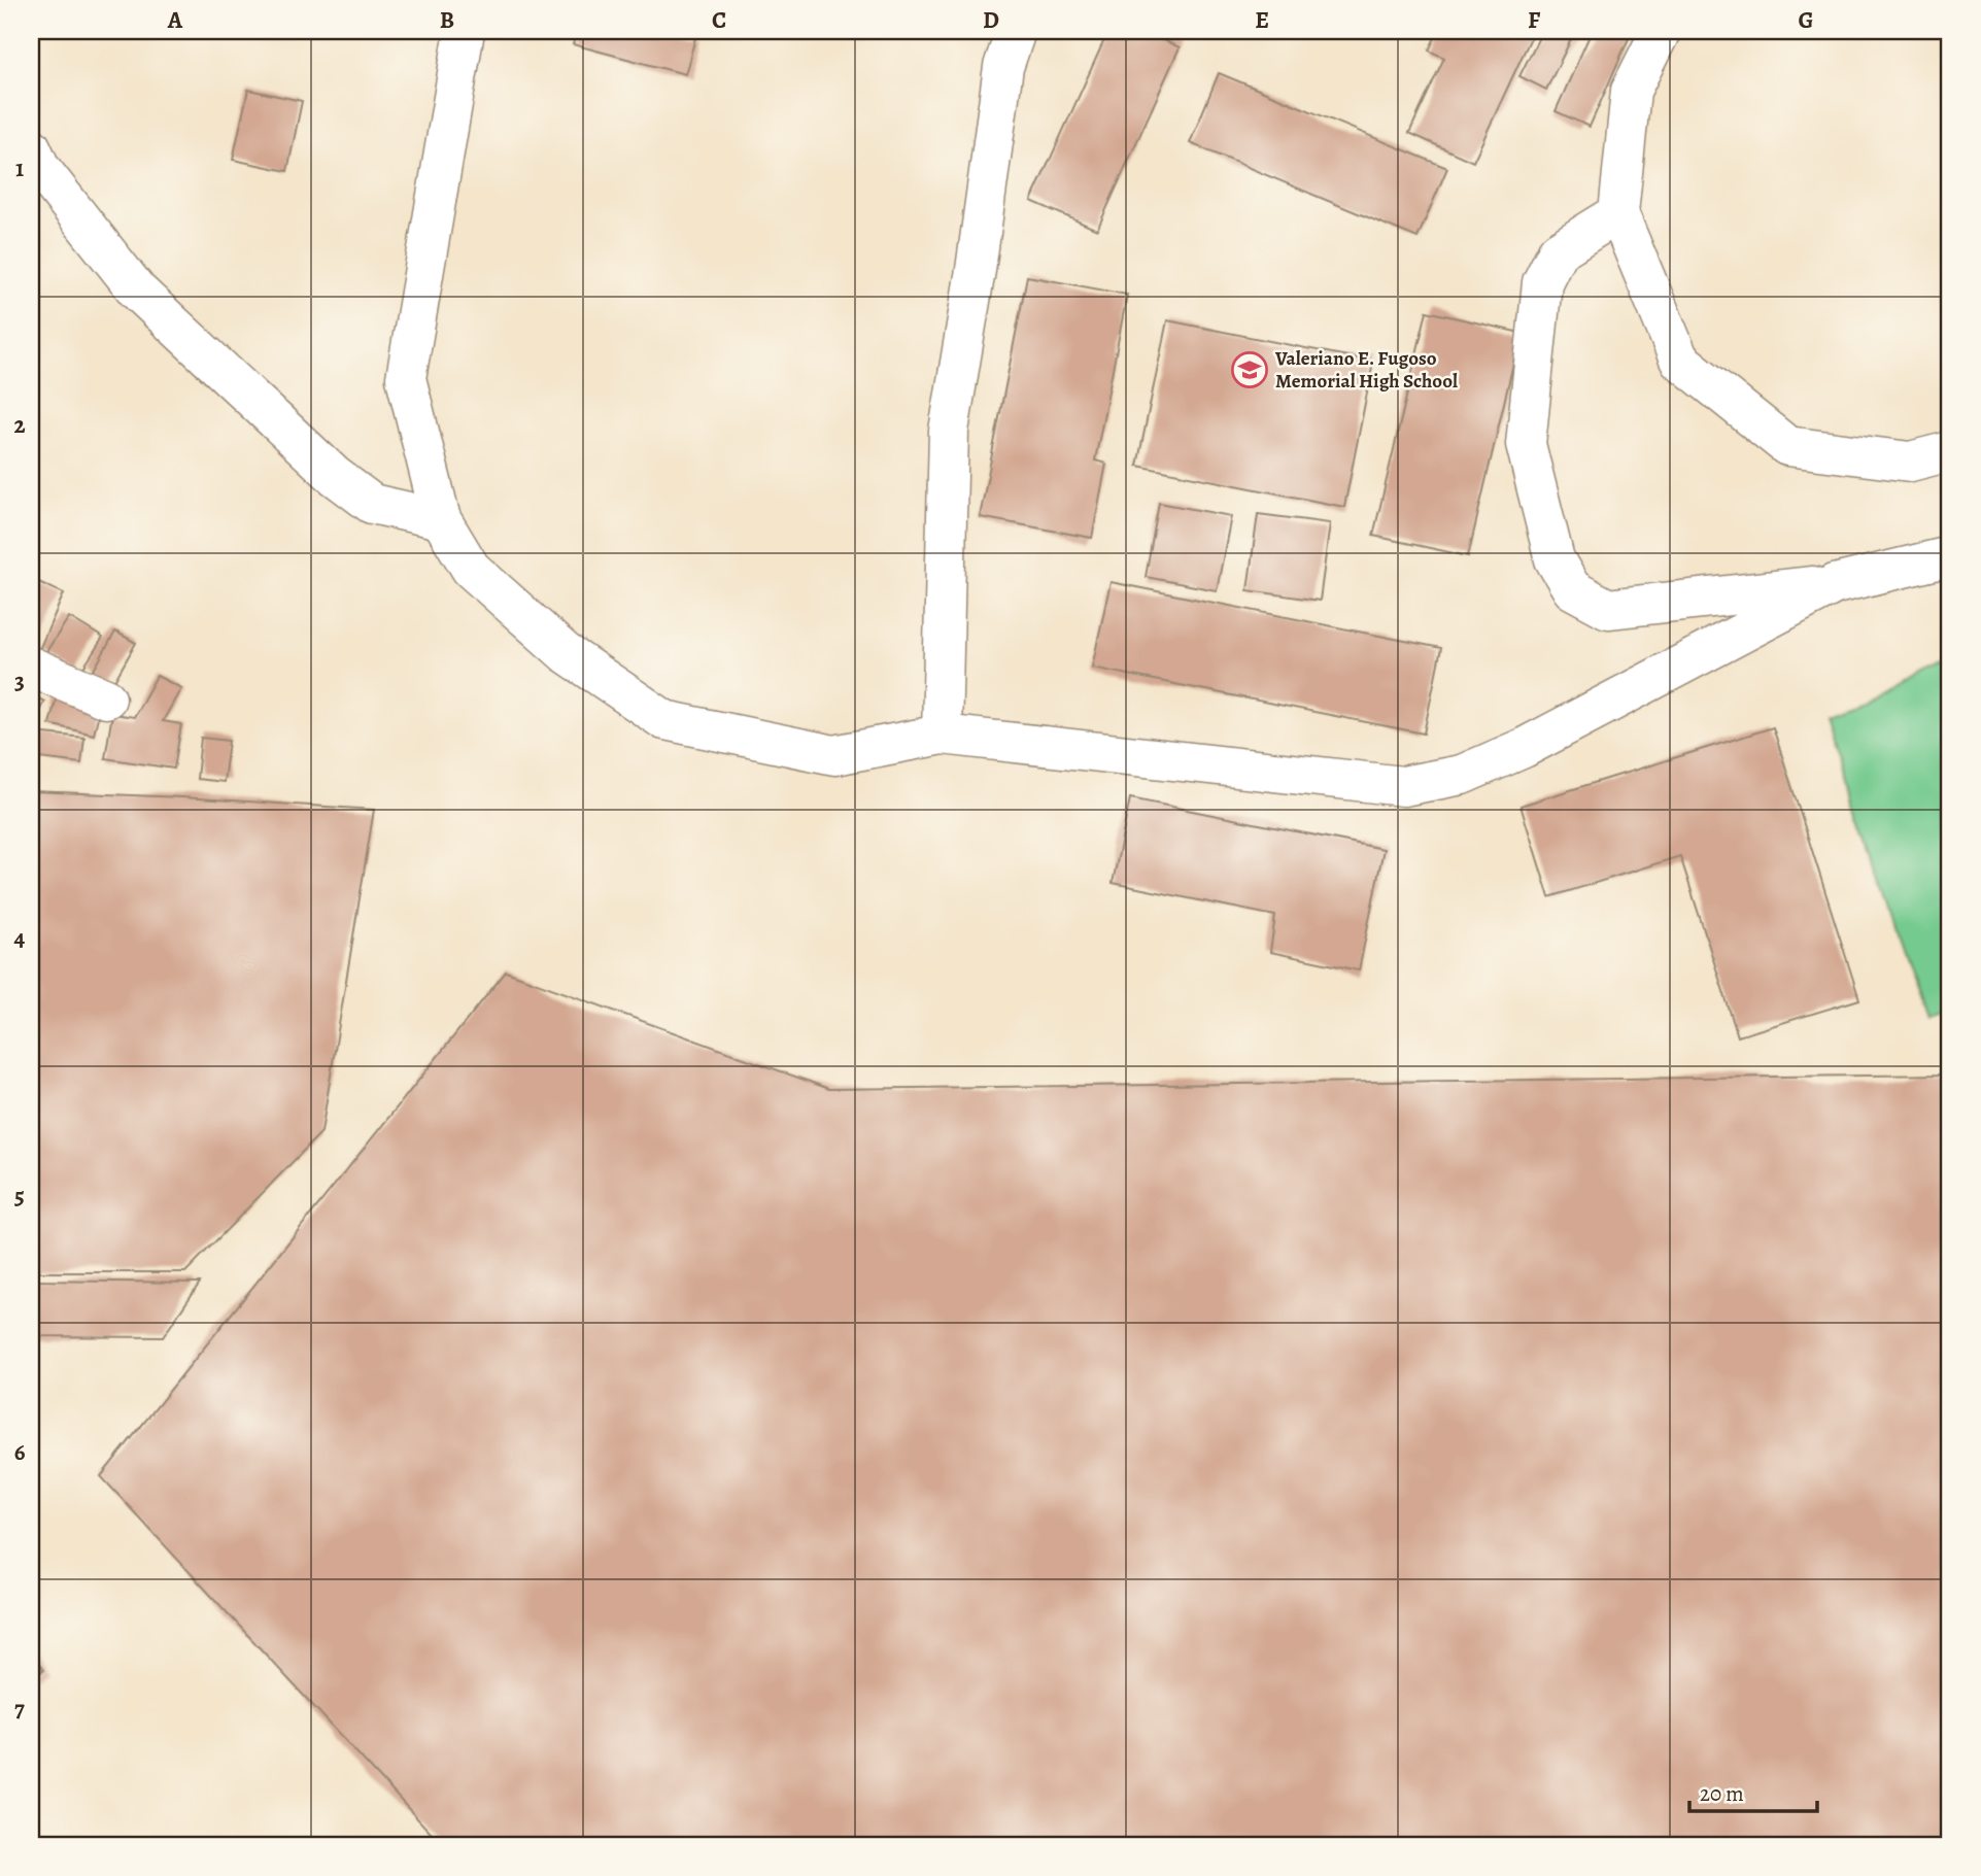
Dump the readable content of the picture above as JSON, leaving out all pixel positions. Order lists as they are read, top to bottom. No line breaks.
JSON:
{"places":{"school or university":["Valeriano E. Fugoso Memorial High School"]},"scale_bar":"20 m","grid":{"columns":["A","B","C","D","E","F","G"],"rows":["1","2","3","4","5","6","7"]}}
